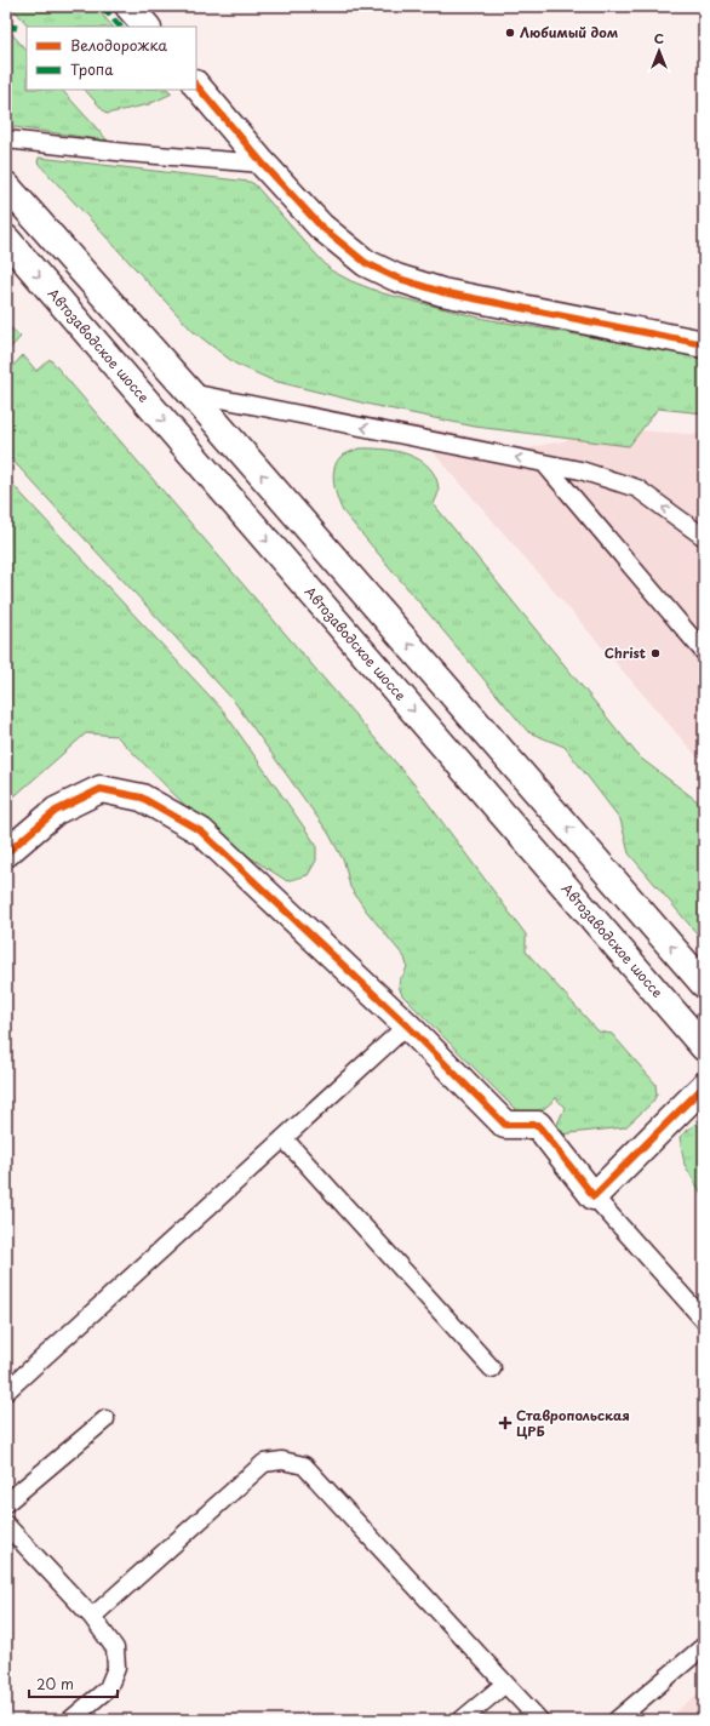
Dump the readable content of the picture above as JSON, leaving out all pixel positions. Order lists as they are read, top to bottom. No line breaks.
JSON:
{"streets":{"main road":["Автозаводское шоссе"]},"places":{"other":["Любимый дом","Christ"],"health":["Ставропольская ЦРБ"]},"legend":["Велодорожка","Тропа"],"scale_bar":"20 m","north":"top"}
